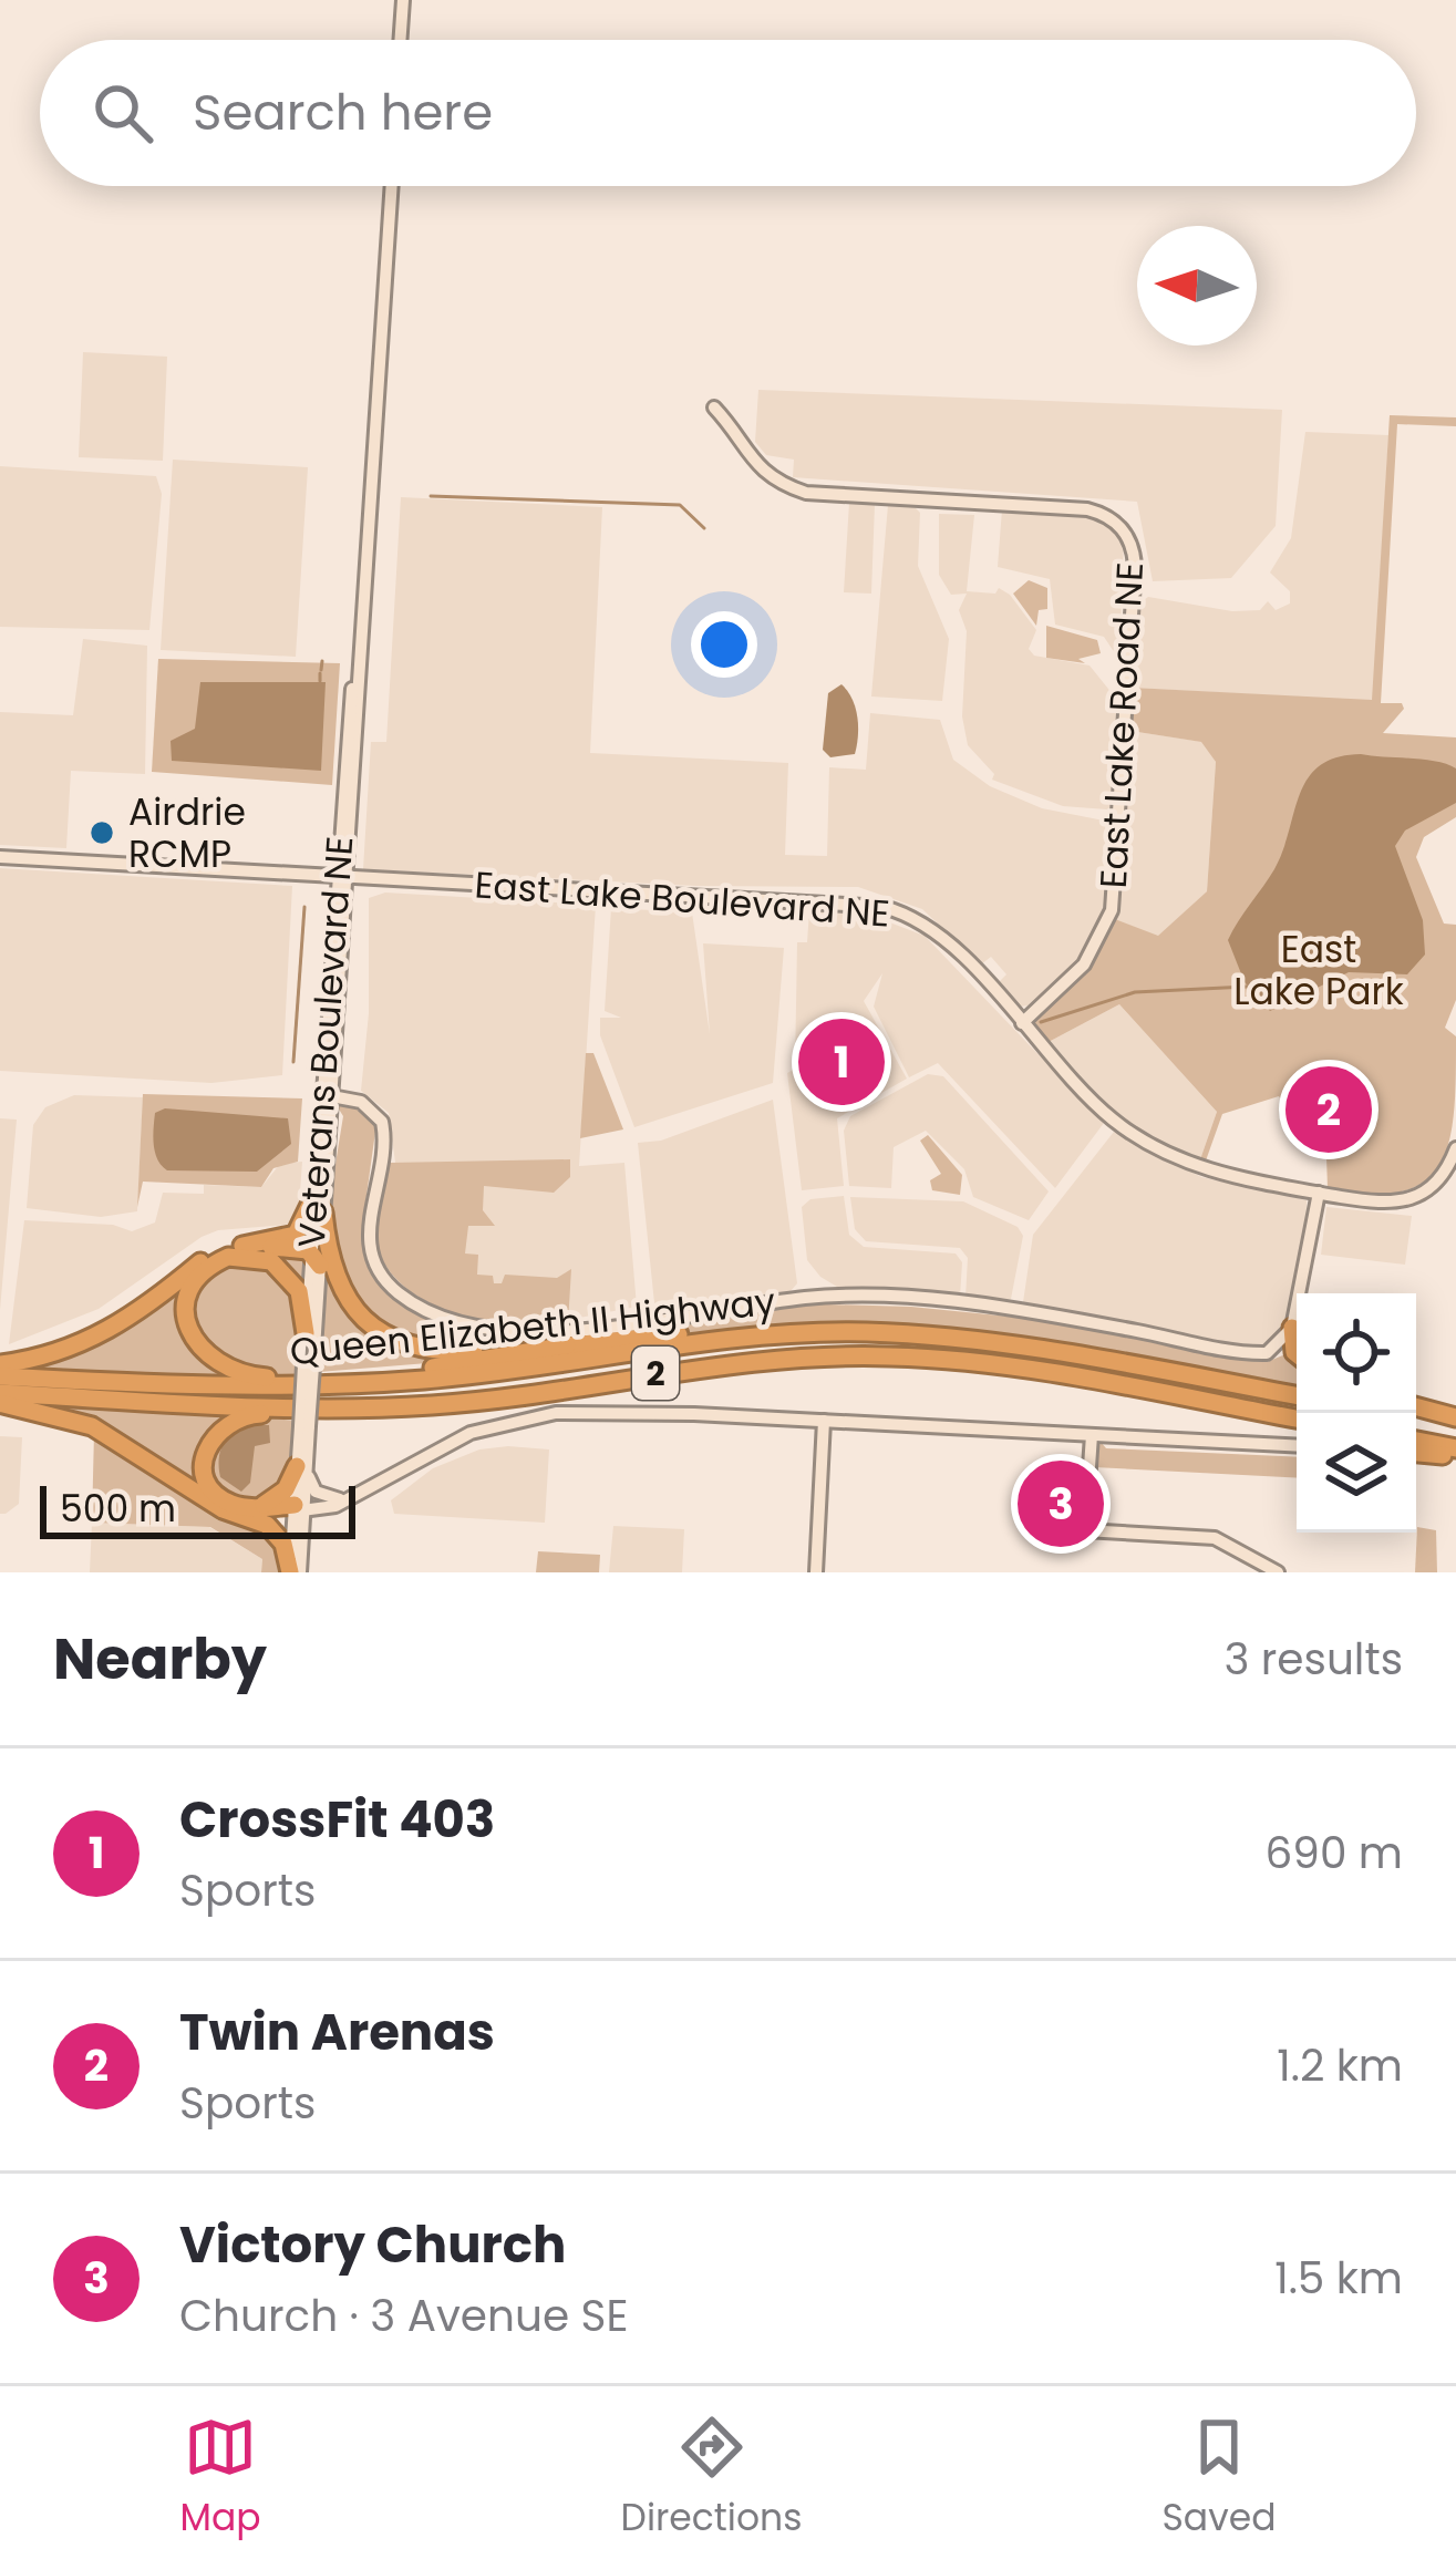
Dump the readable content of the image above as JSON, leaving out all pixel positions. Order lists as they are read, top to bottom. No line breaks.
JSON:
{"streets":{"highway":["Queen Elizabeth II Highway","2"],"street":["East Lake Road NE","East Lake Boulevard NE","Veterans Boulevard NE"]},"crossings":[["East Lake Road NE","East Lake Boulevard NE"],["East Lake Boulevard NE","Veterans Boulevard NE"]],"parks":["East Lake Park"],"places":["Airdrie RCMP"],"scale_bar":"500 m","north":"left","page":{"search":"Search here","pins":["1","2","3"],"scale":"500 m","heading":["Nearby","3 results"],"list":[{"mark":"1","name":"CrossFit 403","note":"Sports","value":"690 m"},{"mark":"2","name":"Twin Arenas","note":"Sports","value":"1.2 km"},{"mark":"3","name":"Victory Church","note":"Church · 3 Avenue SE","value":"1.5 km"}],"nav":["Map","Directions","Saved"]}}
